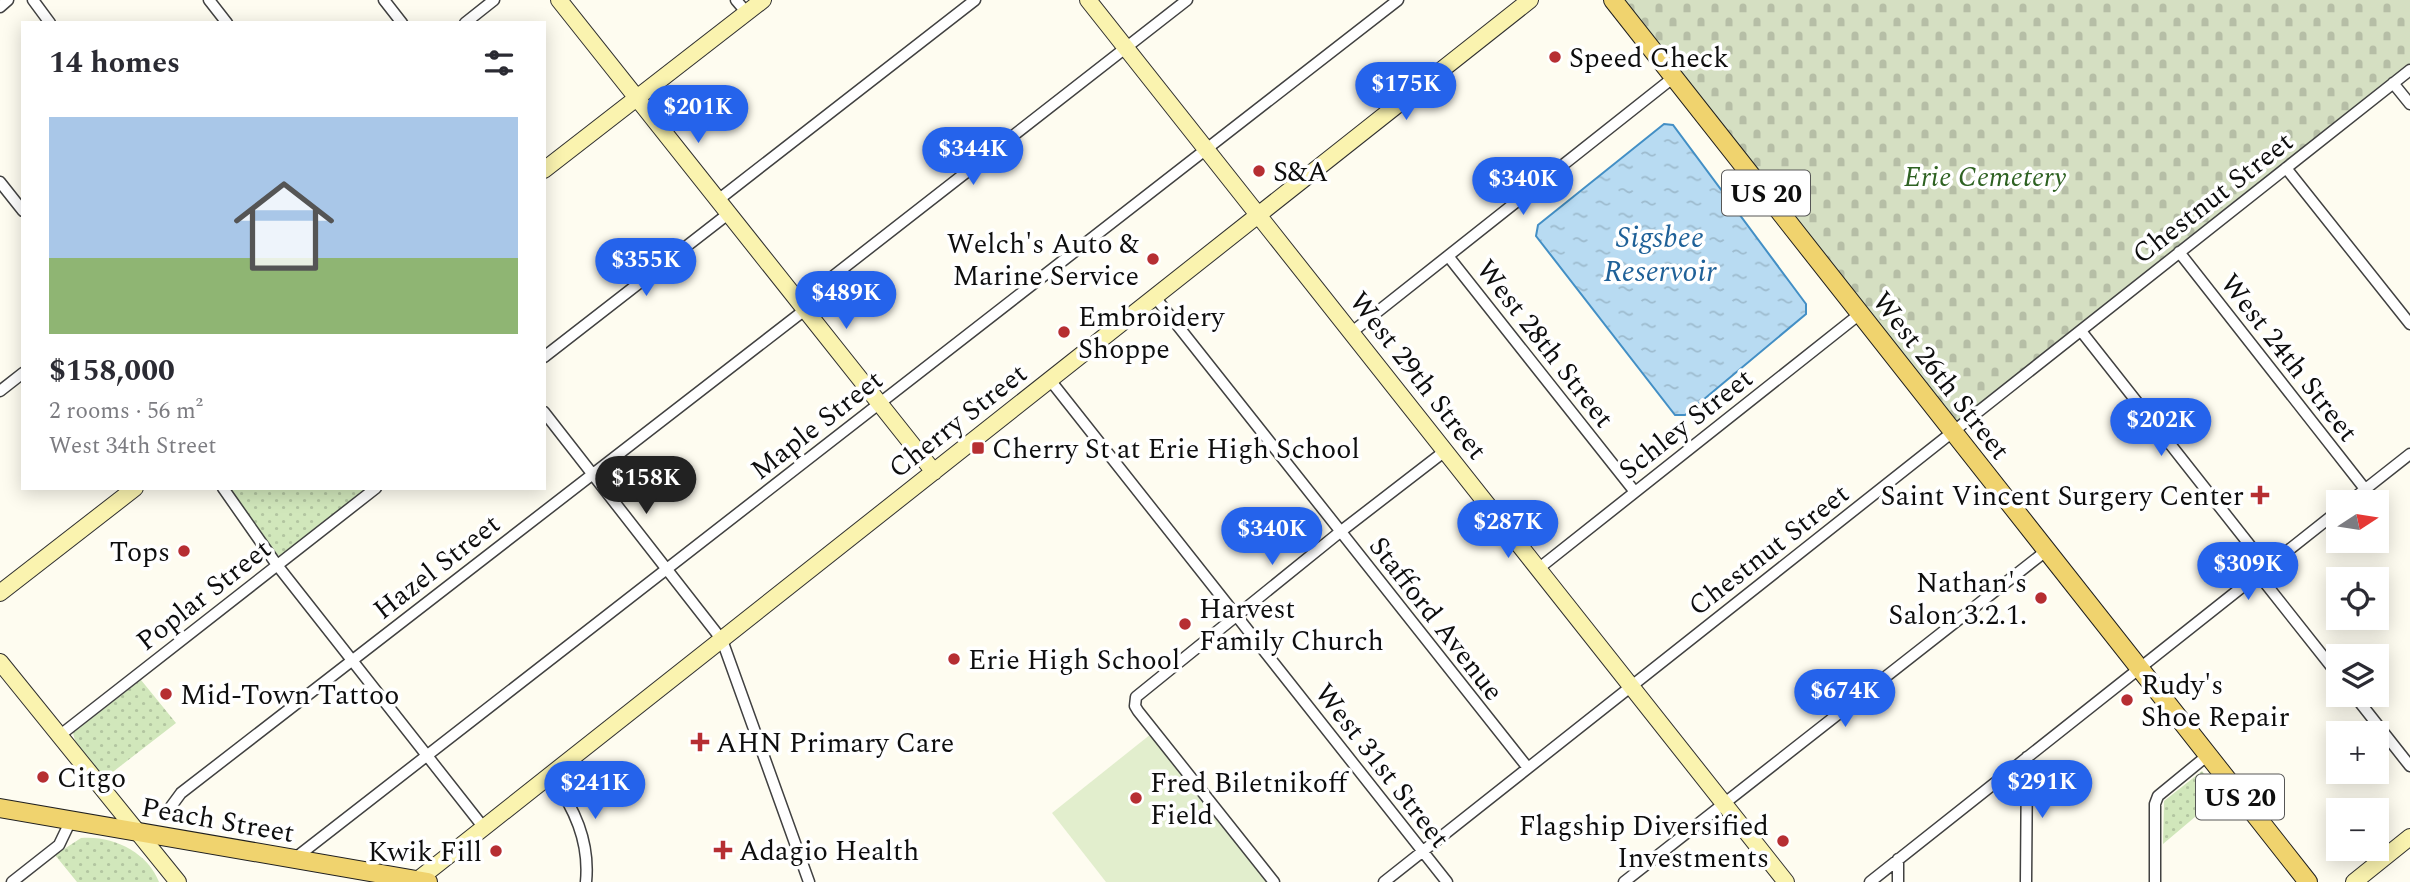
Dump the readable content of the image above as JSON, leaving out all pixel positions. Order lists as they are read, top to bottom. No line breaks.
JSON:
{"streets":{"main road":["US 20","West 26th Street","Peach Street"],"street":["Chestnut Street","West 28th Street","West 24th Street","West 29th Street","Cherry Street","Schley Street","Maple Street","Hazel Street","Poplar Street","Stafford Avenue","West 31st Street"]},"crossings":[["Chestnut Street","West 24th Street"],["Chestnut Street","West 29th Street"],["Chestnut Street","West 26th Street"],["Chestnut Street","Stafford Avenue"],["Chestnut Street","West 31st Street"],["West 28th Street","Schley Street"],["West 29th Street","Cherry Street"],["West 29th Street","Schley Street"],["West 29th Street","Maple Street"],["West 29th Street","Hazel Street"],["West 26th Street","Schley Street"],["Cherry Street","Stafford Avenue"],["Cherry Street","West 31st Street"],["Cherry Street","Peach Street"],["Maple Street","Peach Street"]],"water":["Sigsbee Reservoir"],"parks":["Erie Cemetery"],"places":{"other":["Speed Check","S&A","Welch's Auto & Marine Service","Embroidery Shoppe","Tops","Nathan's Salon 3.2.1.","Harvest Family Church","Erie High School","Mid-Town Tattoo","Rudy's Shoe Repair","Citgo","Fred Biletnikoff Field","Flagship Diversified Investments","Kwik Fill"],"transit":["Cherry St at Erie High School"],"health":["Saint Vincent Surgery Center","AHN Primary Care","Adagio Health"]},"north":"right","page":{"heading":"14 homes","price":["$175K","$201K","$344K","$340K","$355K","$489K","$202K","$158K","$287K","$340K","$309K","$674K","$291K","$241K"],"list":[{"name":"$158,000","note":"2 rooms · 56 m² · West 34th Street"}],"map_buttons":["+","−"]}}
